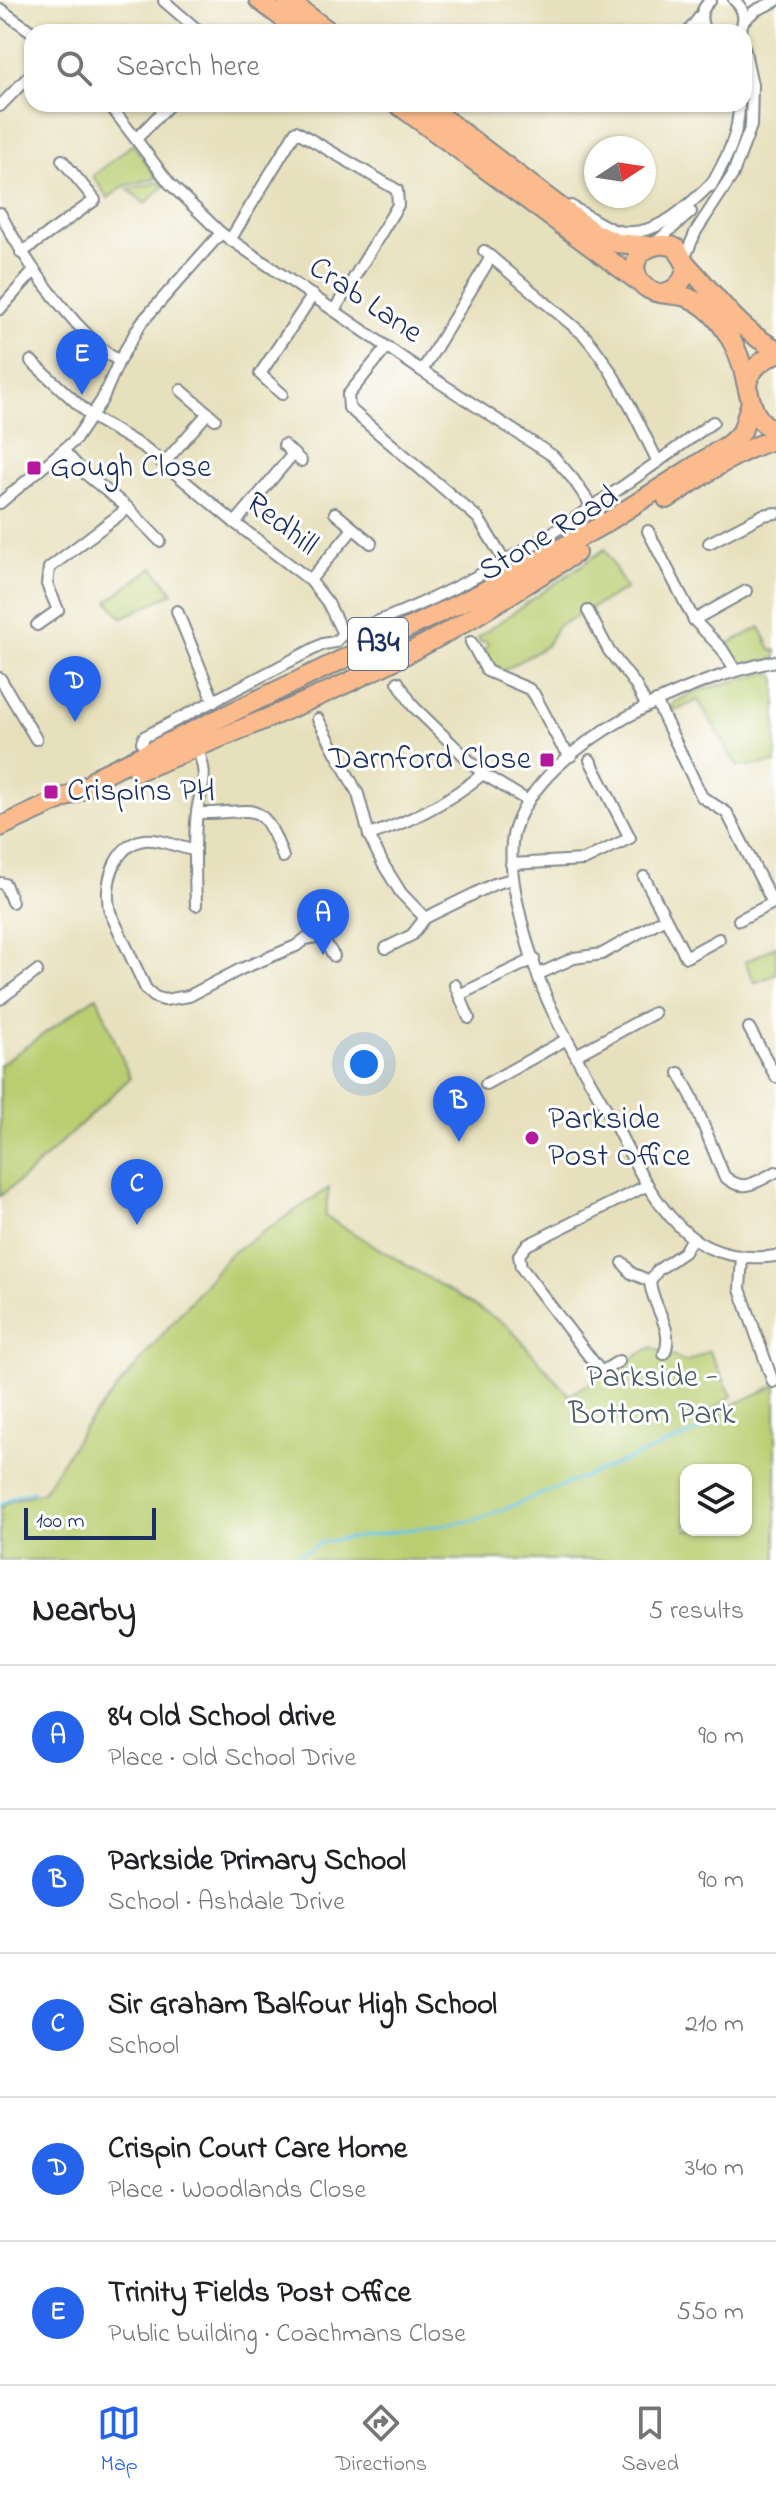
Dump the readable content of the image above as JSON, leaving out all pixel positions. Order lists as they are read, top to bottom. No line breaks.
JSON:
{"streets":{"highway":["Stone Road","A34"],"street":["Crab Lane","Redhill"]},"crossings":[["Crab Lane","Stone Road"],["Redhill","Stone Road"]],"parks":["Parkside - Bottom Park"],"places":{"transit":["Gough Close","Darnford Close","Crispins PH"],"other":["Parkside Post Office"]},"scale_bar":"100 m","north":"right","page":{"search":"Search here","pins":["E","D","A","B","C"],"scale":"100 m","heading":["Nearby","5 results"],"list":[{"mark":"A","name":"84 Old School drive","note":"Place · Old School Drive","value":"90 m"},{"mark":"B","name":"Parkside Primary School","note":"School · Ashdale Drive","value":"90 m"},{"mark":"C","name":"Sir Graham Balfour High School","note":"School","value":"210 m"},{"mark":"D","name":"Crispin Court Care Home","note":"Place · Woodlands Close","value":"340 m"},{"mark":"E","name":"Trinity Fields Post Office","note":"Public building · Coachmans Close","value":"550 m"}],"nav":["Map","Directions","Saved"]}}
